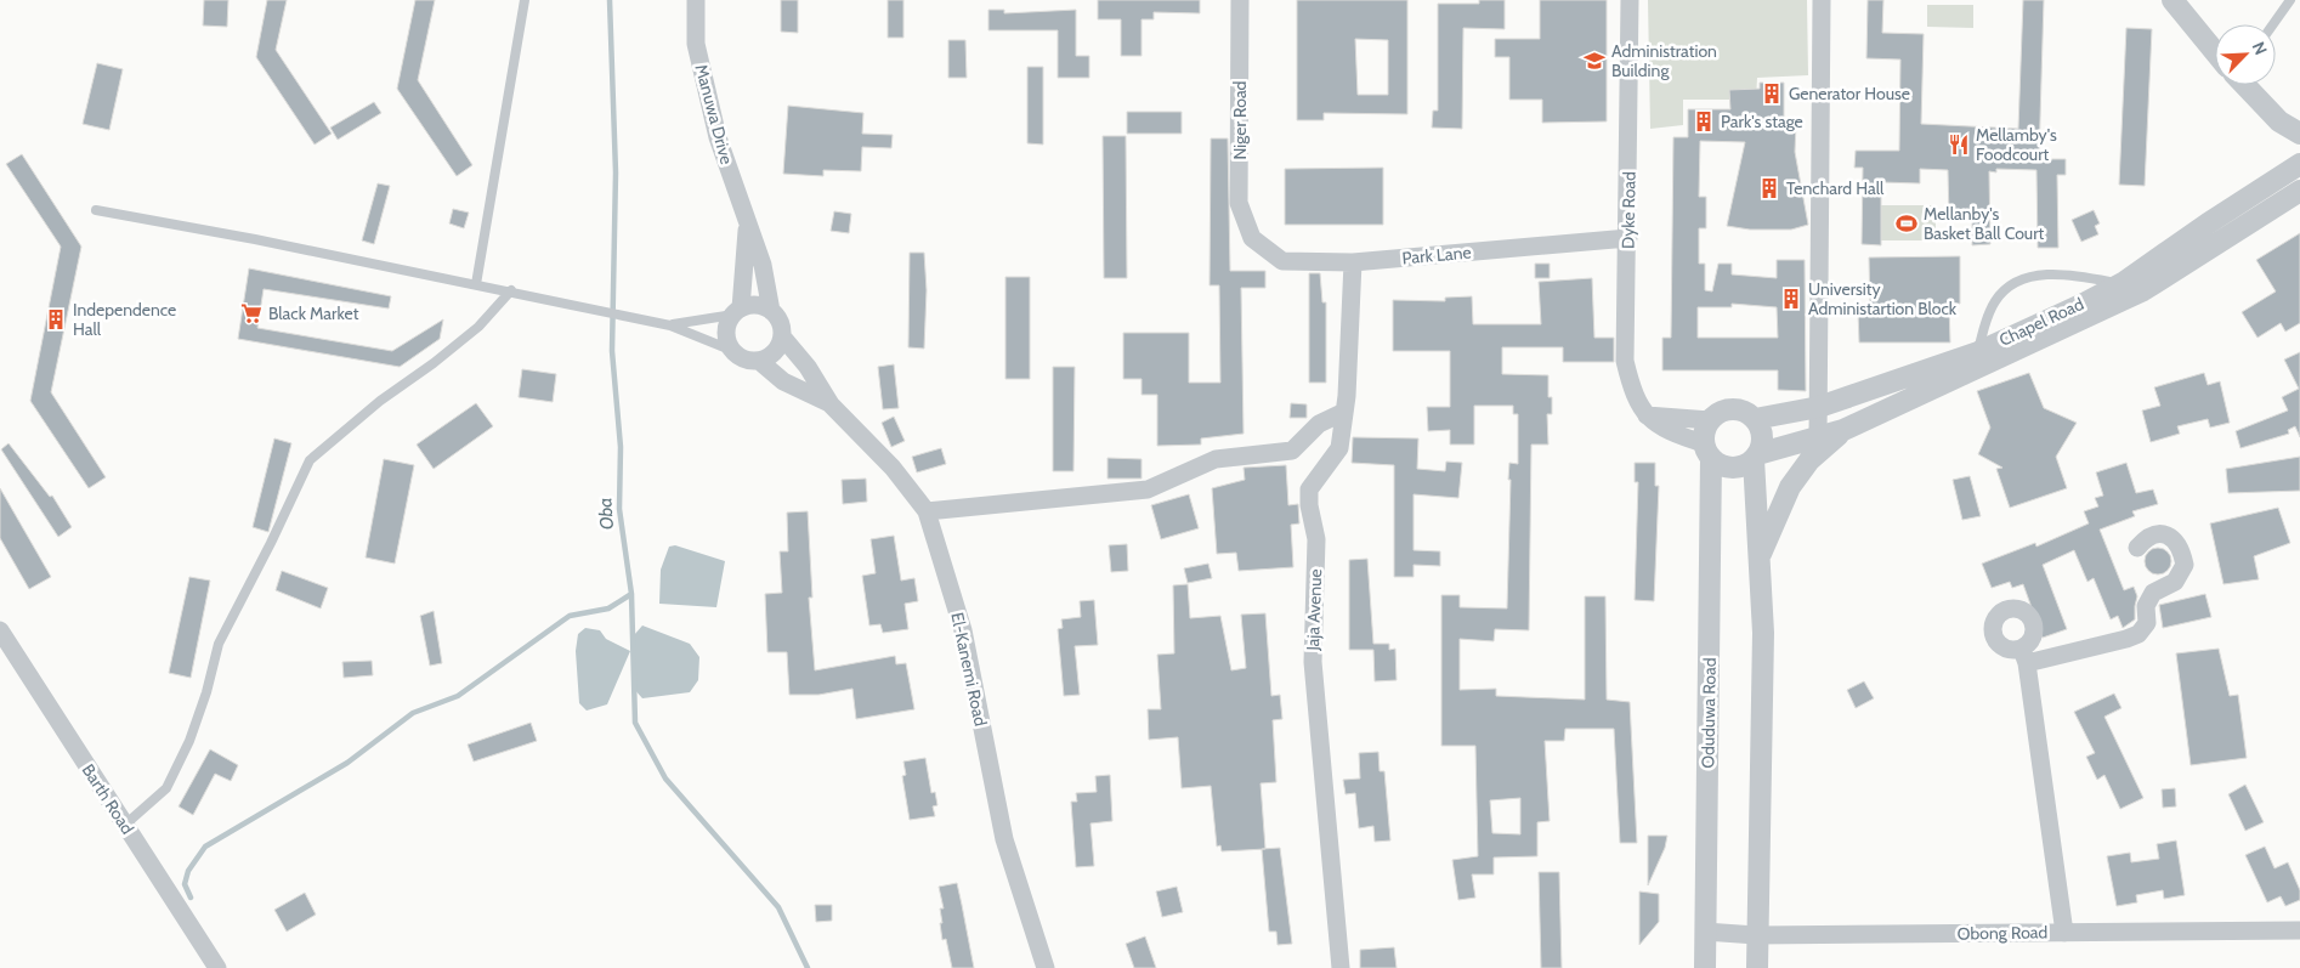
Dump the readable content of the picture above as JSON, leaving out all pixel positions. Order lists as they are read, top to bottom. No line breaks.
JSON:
{"streets":{"street":["Manuwa Drive","Niger Road","Dyke Road","Park Lane","Chapel Road","Jaja Avenue","El-Kanemi Road","Oduduwa Road","Barth Road","Obong Road"]},"crossings":[["Manuwa Drive","El-Kanemi Road"],["Niger Road","Park Lane"],["Dyke Road","Park Lane"],["Park Lane","Jaja Avenue"],["Chapel Road","Oduduwa Road"],["Oduduwa Road","Obong Road"]],"water":["Oba"],"places":{"school or university":["Administration Building"],"building":["Generator House","Park's stage","Tenchard Hall","University Administartion Block","Independence Hall"],"restaurant":["Mellamby's Foodcourt"],"sports":["Mellanby's Basket Ball Court"],"supermarket":["Black Market"]},"north":"top right"}
